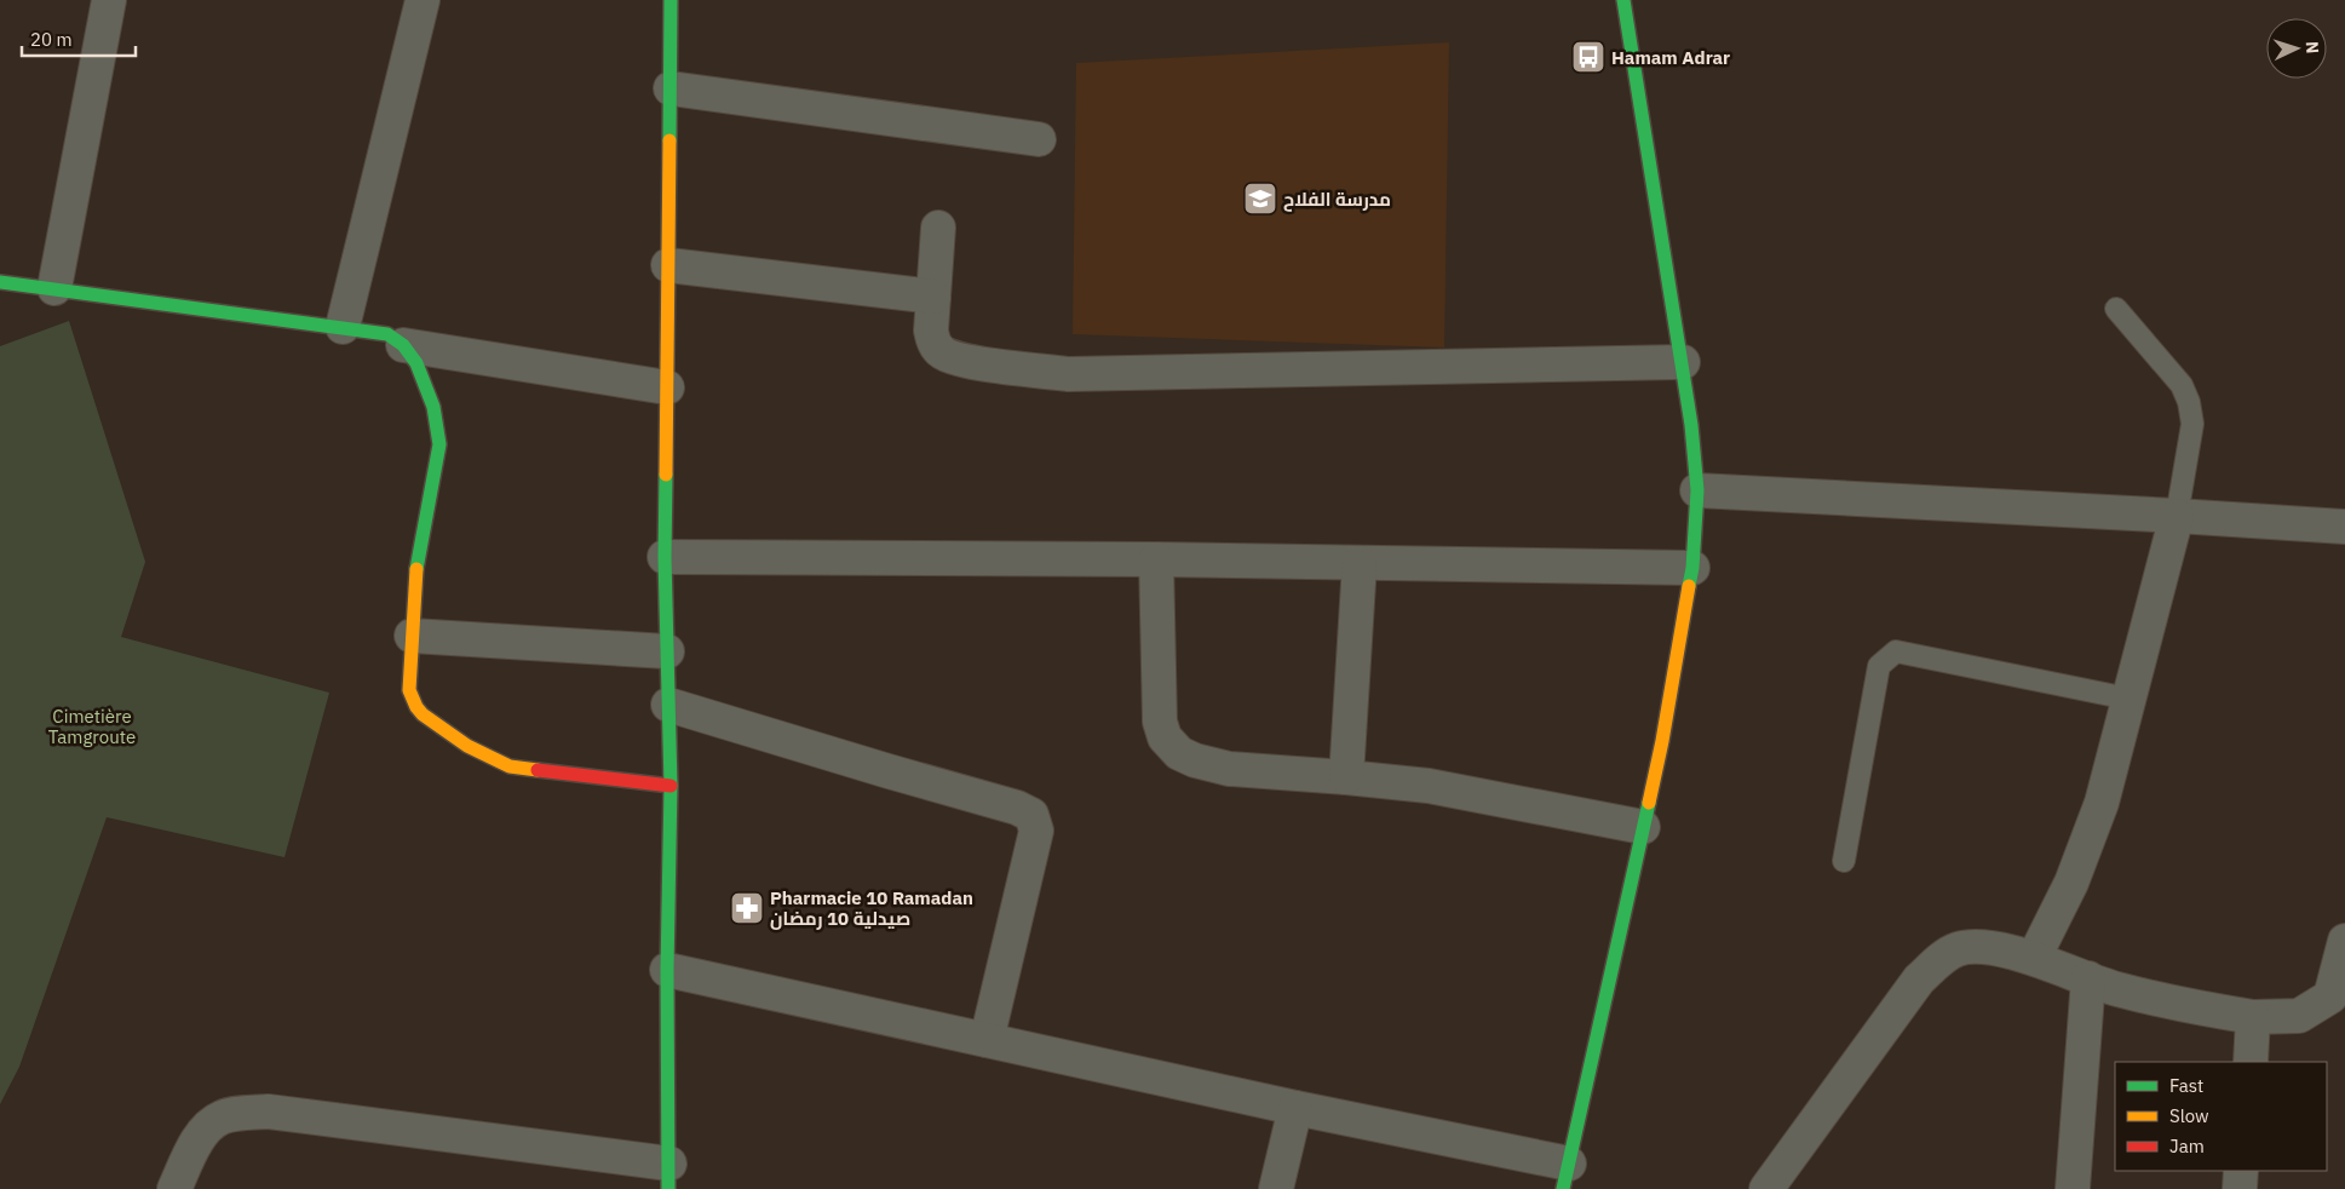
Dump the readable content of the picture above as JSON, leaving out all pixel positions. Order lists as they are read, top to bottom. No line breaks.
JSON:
{"parks":["Cimetière Tamgroute"],"places":{"bus stop":["Hamam Adrar"],"school or university":["مدرسة الفلاح"],"pharmacy":["Pharmacie 10 Ramadan صيدلية 10 رمضان"]},"legend":["Fast","Slow","Jam"],"scale_bar":"20 m","north":"right"}
